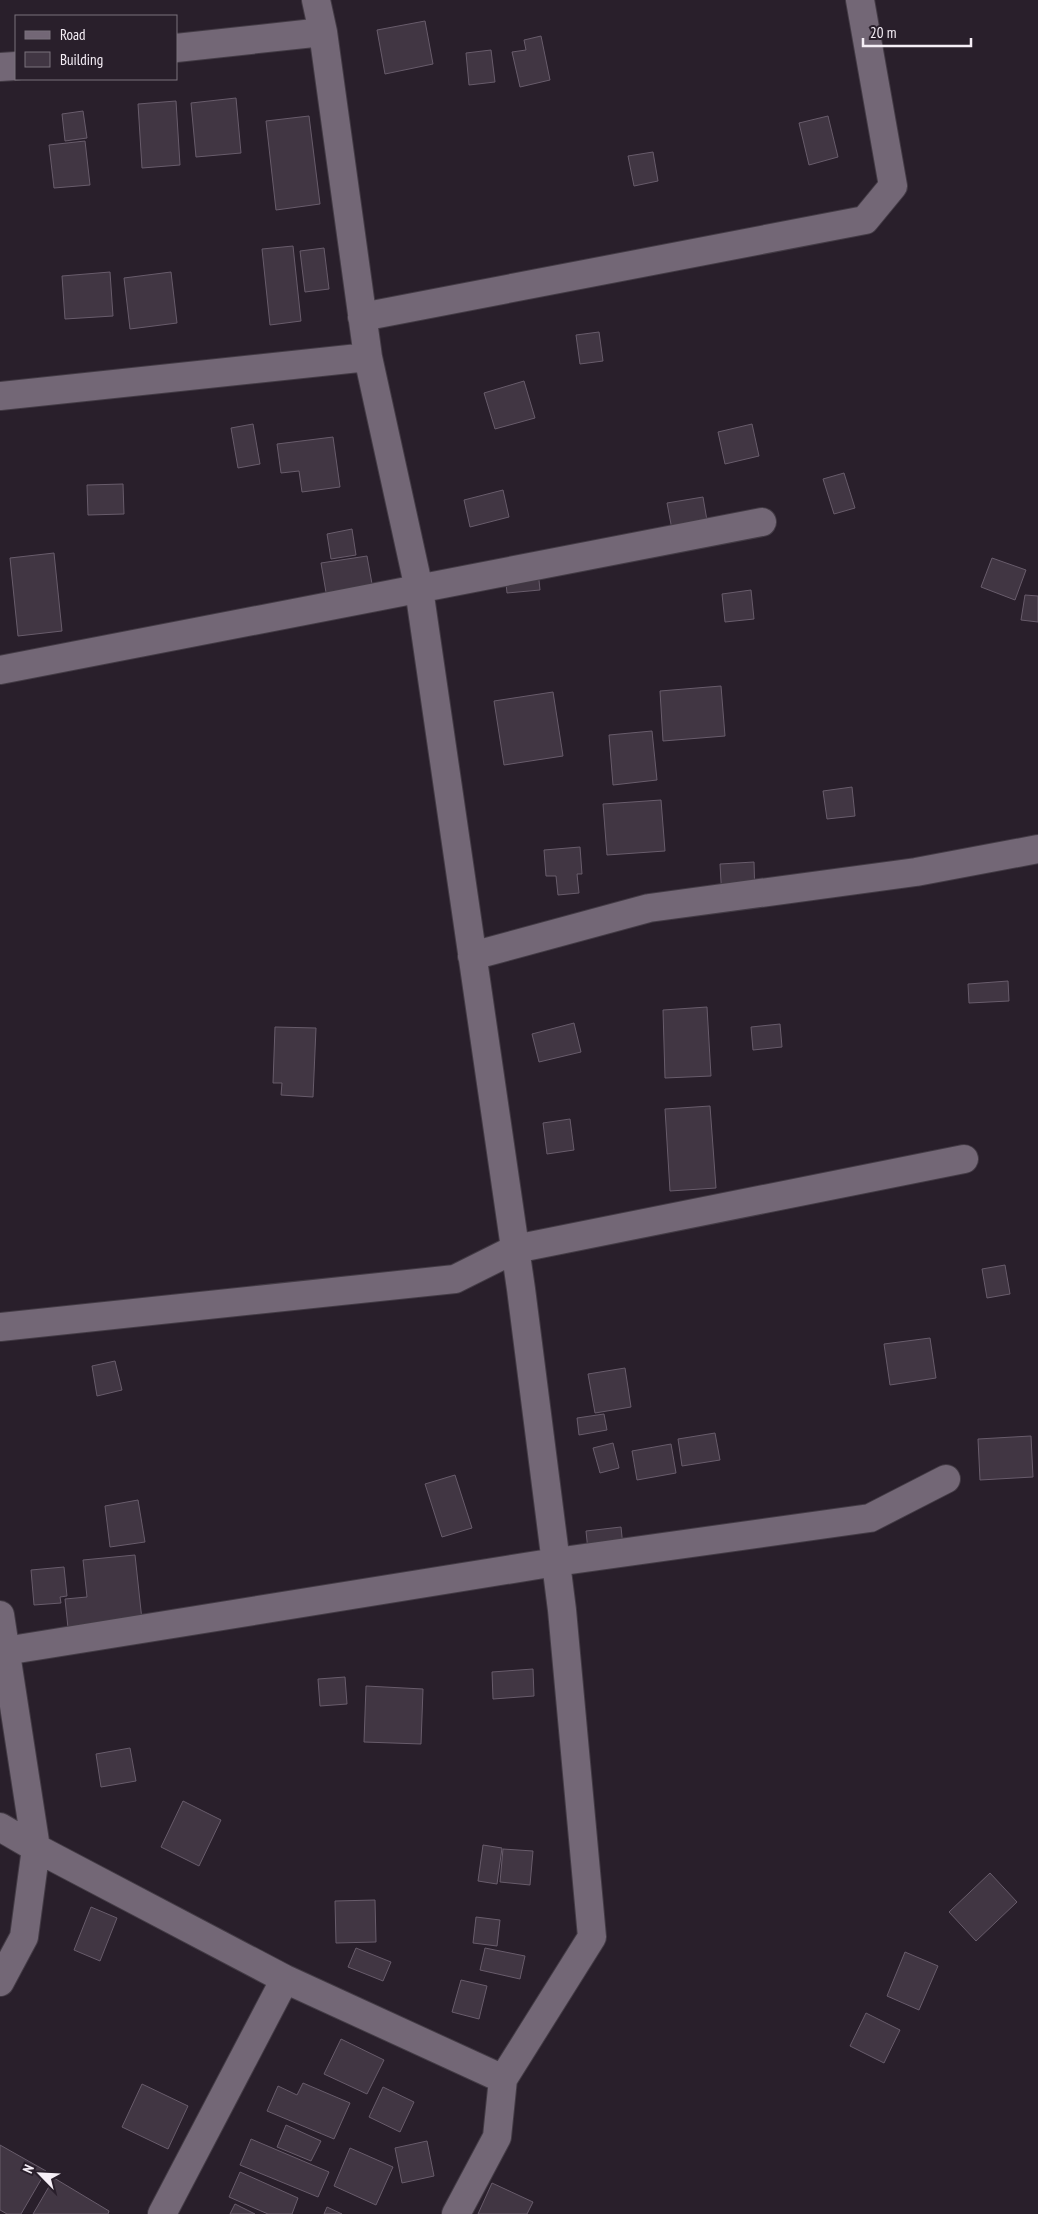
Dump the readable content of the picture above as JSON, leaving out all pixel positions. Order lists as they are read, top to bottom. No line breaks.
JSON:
{"legend":["Road","Building"],"scale_bar":"20 m","north":"top left"}
